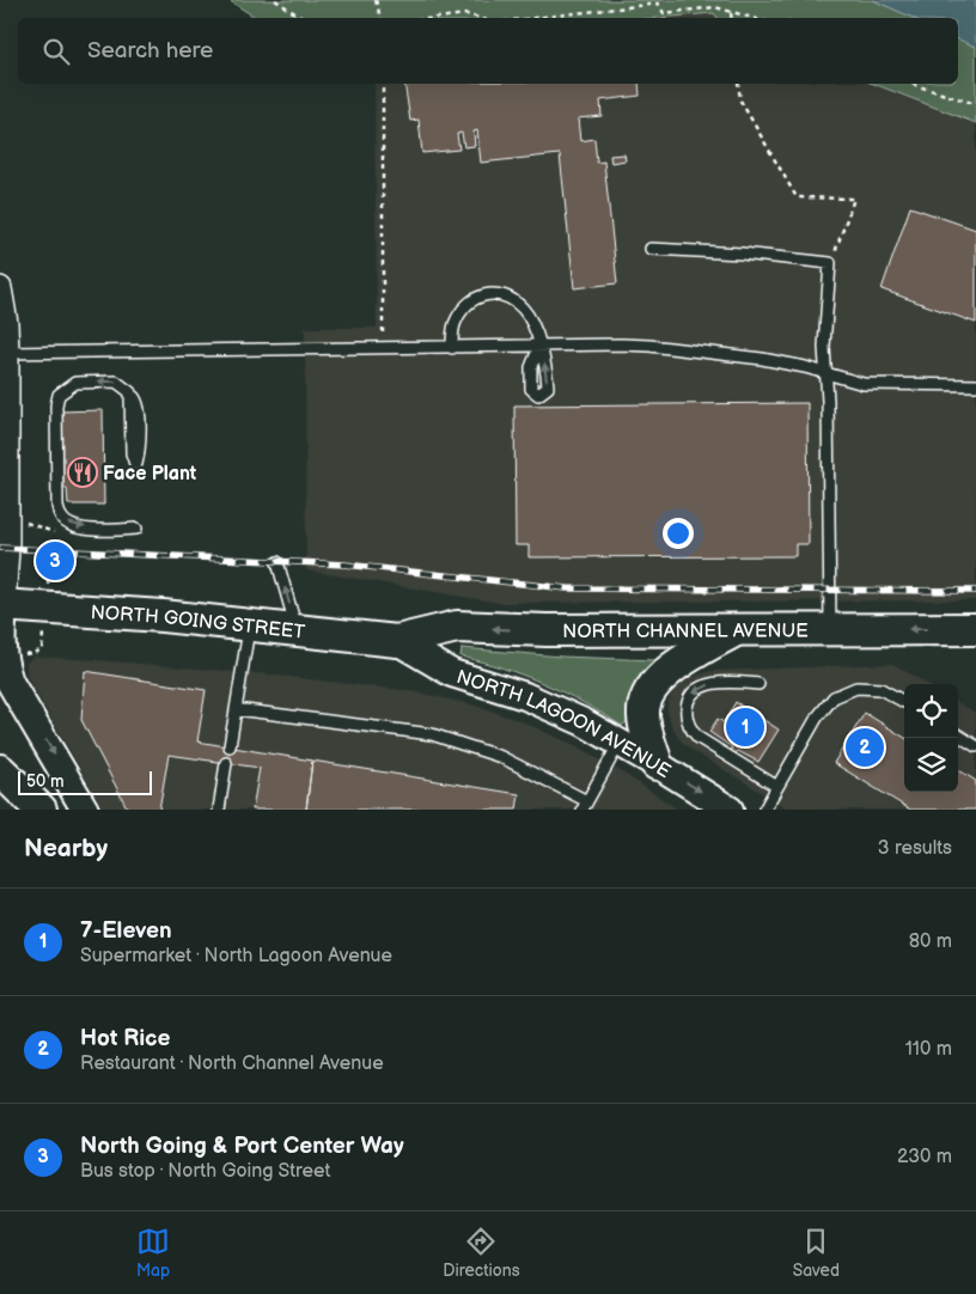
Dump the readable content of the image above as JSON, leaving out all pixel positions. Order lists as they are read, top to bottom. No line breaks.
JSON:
{"streets":{"main road":["NORTH GOING STREET","NORTH CHANNEL AVENUE"],"street":["NORTH LAGOON AVENUE"]},"crossings":[["NORTH GOING STREET","NORTH CHANNEL AVENUE"],["NORTH GOING STREET","NORTH LAGOON AVENUE"],["NORTH CHANNEL AVENUE","NORTH LAGOON AVENUE"]],"one_way":["NORTH CHANNEL AVENUE"],"places":{"restaurant":["Face Plant"]},"scale_bar":"50 m","page":{"search":"Search here","pins":["3","1","2"],"scale":"50 m","heading":["Nearby","3 results"],"list":[{"mark":"1","name":"7-Eleven","note":"Supermarket · North Lagoon Avenue","value":"80 m"},{"mark":"2","name":"Hot Rice","note":"Restaurant · North Channel Avenue","value":"110 m"},{"mark":"3","name":"North Going & Port Center Way","note":"Bus stop · North Going Street","value":"230 m"}],"nav":["Map","Directions","Saved"]}}
